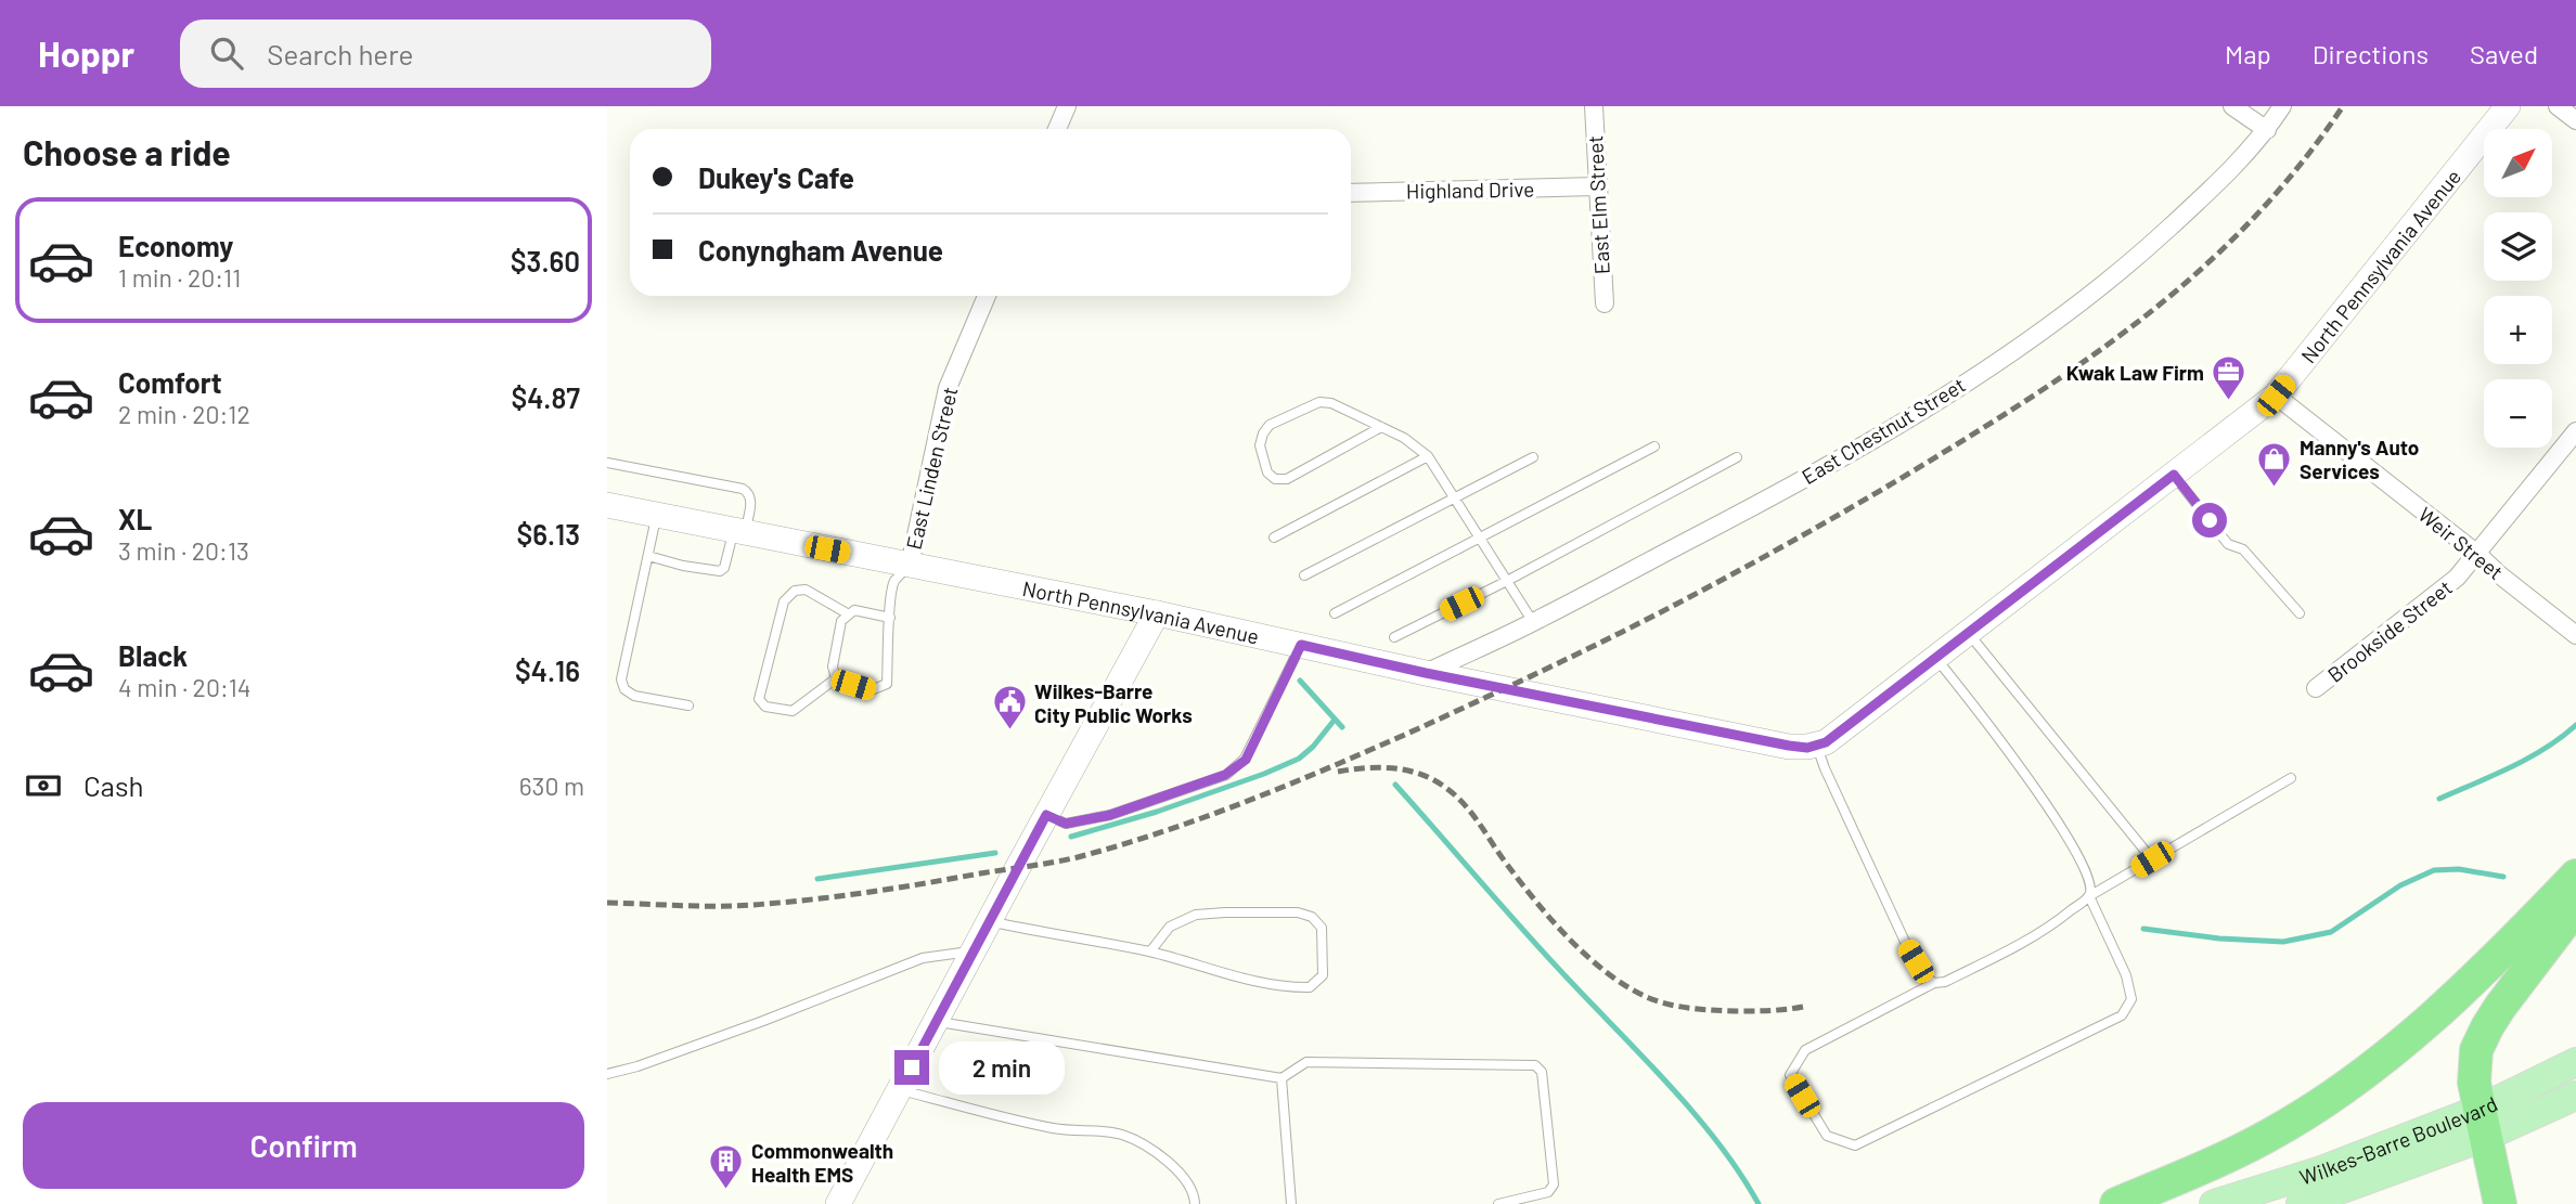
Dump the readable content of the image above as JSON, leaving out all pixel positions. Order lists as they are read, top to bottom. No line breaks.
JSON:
{"streets":{"main road":["Wilkes-Barre Boulevard"],"street":["Highland Drive","East Elm Street","North Pennsylvania Avenue","East Chestnut Street","East Linden Street","Weir Street","Brookside Street"]},"crossings":[["Highland Drive","East Elm Street"],["North Pennsylvania Avenue","East Chestnut Street"],["North Pennsylvania Avenue","East Linden Street"],["North Pennsylvania Avenue","Weir Street"],["Weir Street","Brookside Street"]],"places":{"office":["Kwak Law Firm"],"shop":["Manny's Auto Services"],"public building":["Wilkes-Barre City Public Works"],"building":["Commonwealth Health EMS"]},"north":"top right","page":{"header":"Hoppr","search":"Search here","nav":["Map","Directions","Saved"],"heading":"Choose a ride","map_buttons":["+","−"],"banner":["Dukey's Cafe","Conyngham Avenue"],"list":[{"name":"Economy","note":"1 min · 20:11","value":"$3.60"},{"name":"Comfort","note":"2 min · 20:12","value":"$4.87"},{"name":"XL","note":"3 min · 20:13","value":"$6.13"},{"name":"Black","note":"4 min · 20:14","value":"$4.16"}],"pay":["Cash","630 m"],"bubble":"2 min","buttons":"Confirm"}}
